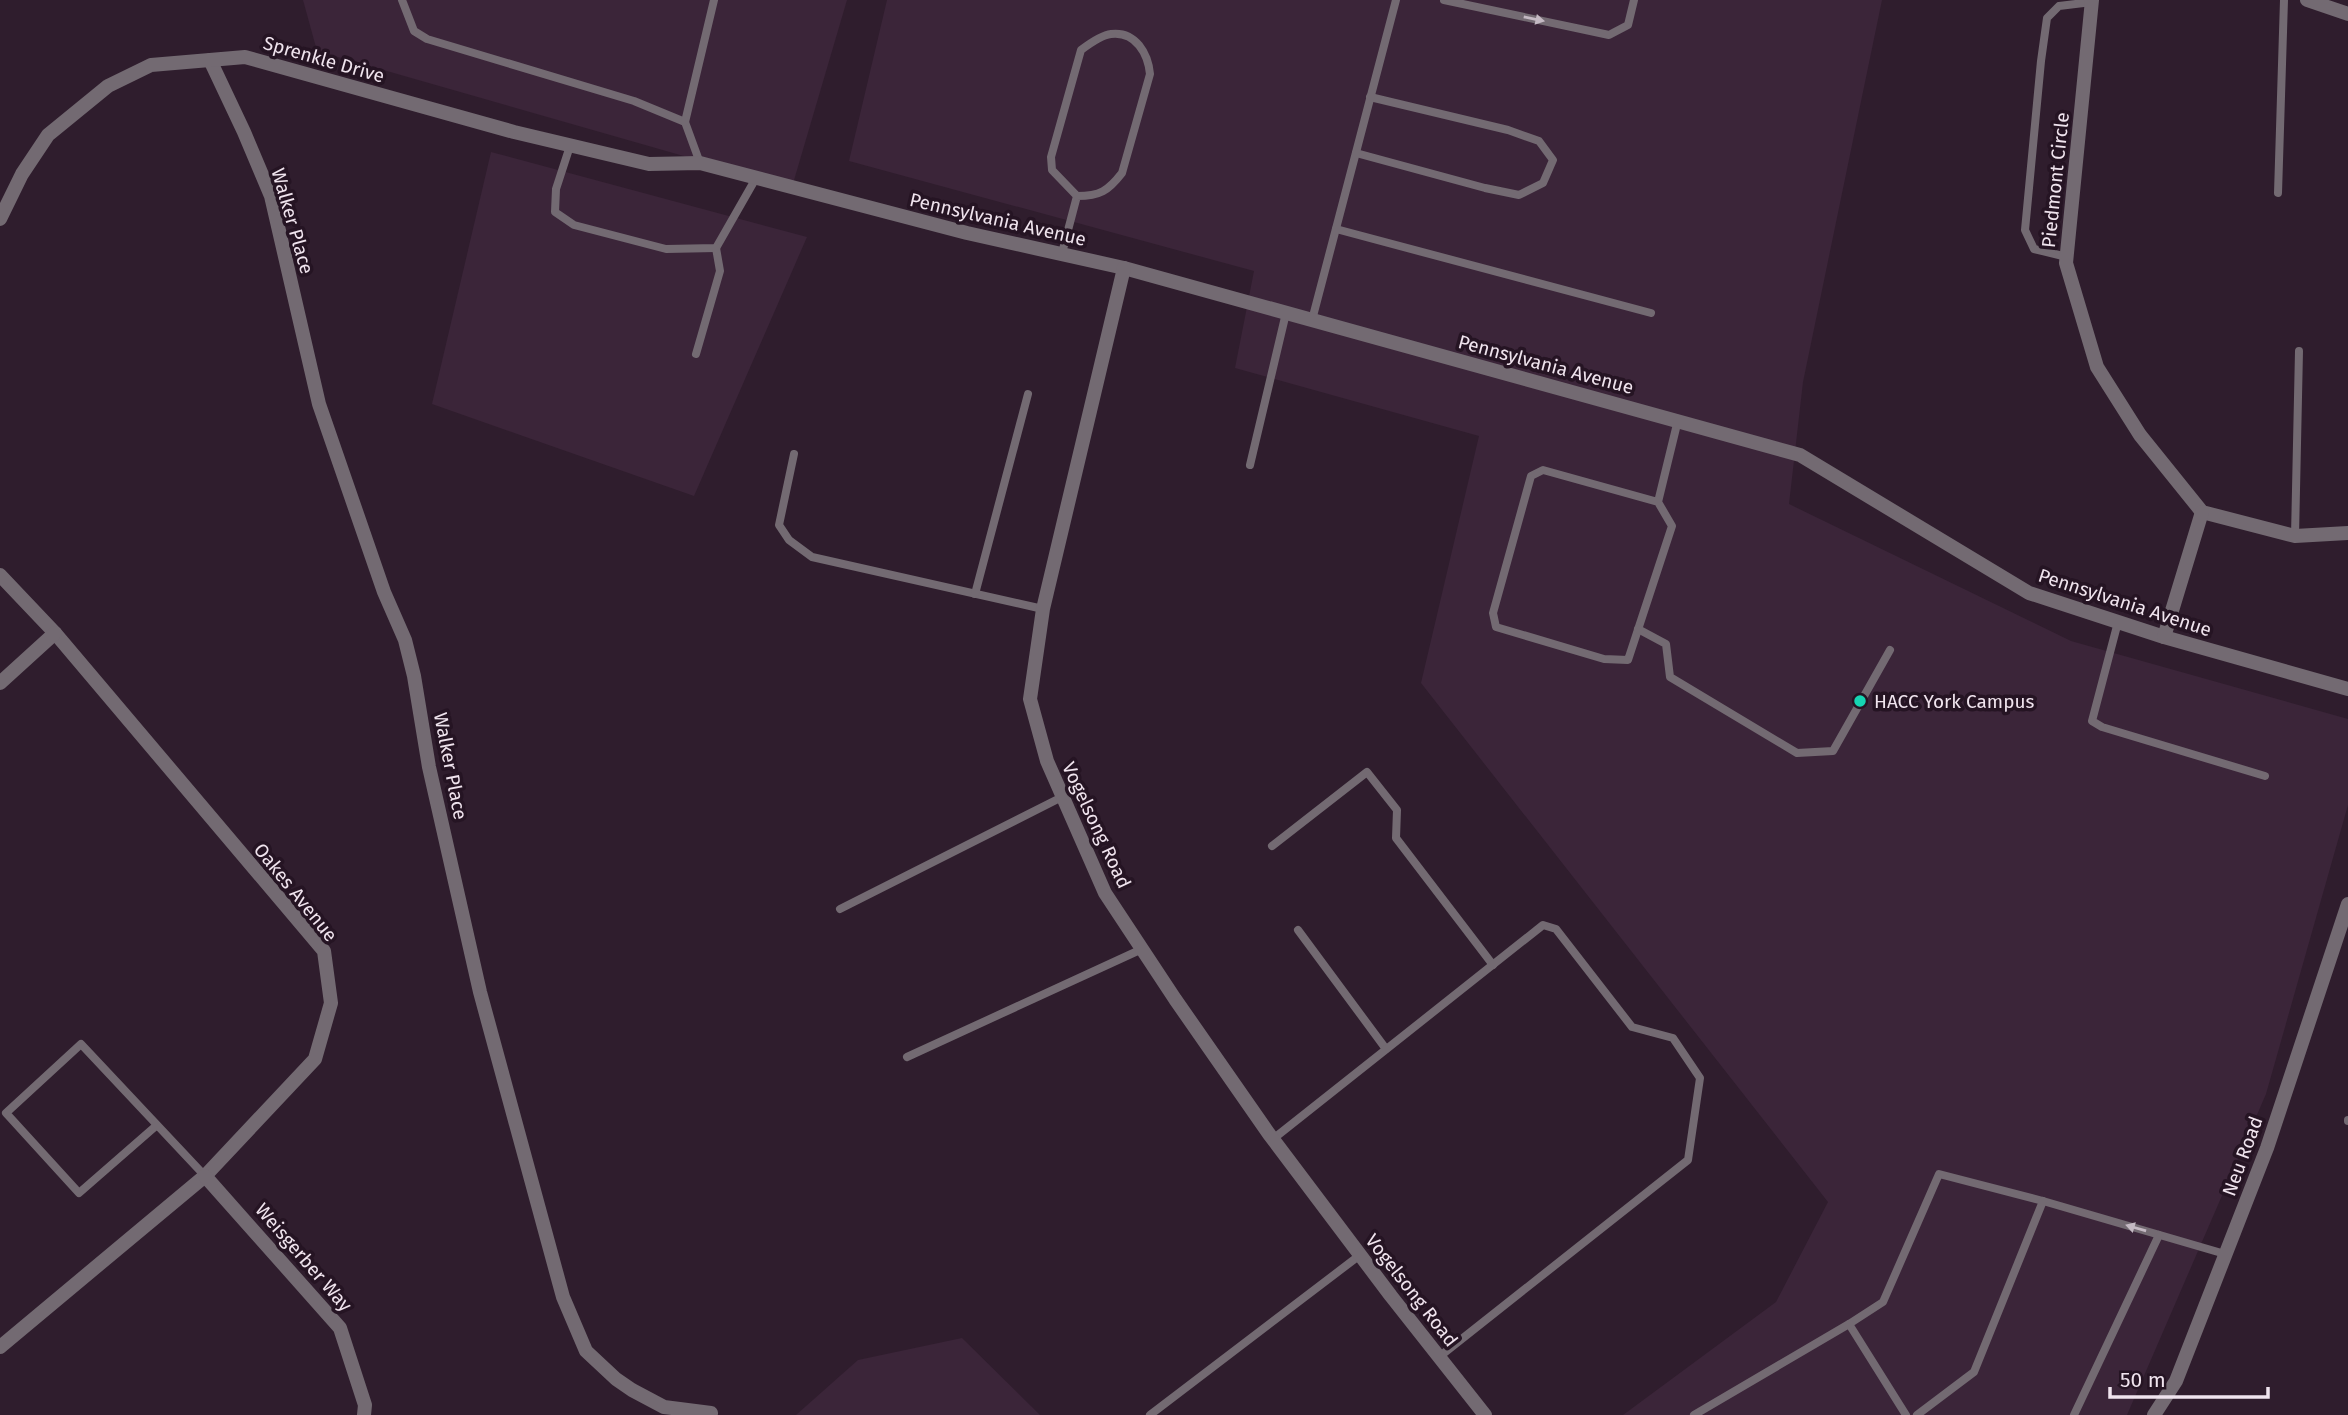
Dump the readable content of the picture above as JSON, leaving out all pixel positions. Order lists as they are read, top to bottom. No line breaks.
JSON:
{"streets":{"street":["Sprenkle Drive","Piedmont Circle","Pennsylvania Avenue","Walker Place","Vogelsong Road","Oakes Avenue","Neu Road","Weisgerber Way"]},"crossings":[["Sprenkle Drive","Pennsylvania Avenue"],["Sprenkle Drive","Walker Place"],["Pennsylvania Avenue","Vogelsong Road"],["Oakes Avenue","Weisgerber Way"]],"places":["HACC York Campus"],"scale_bar":"50 m"}
